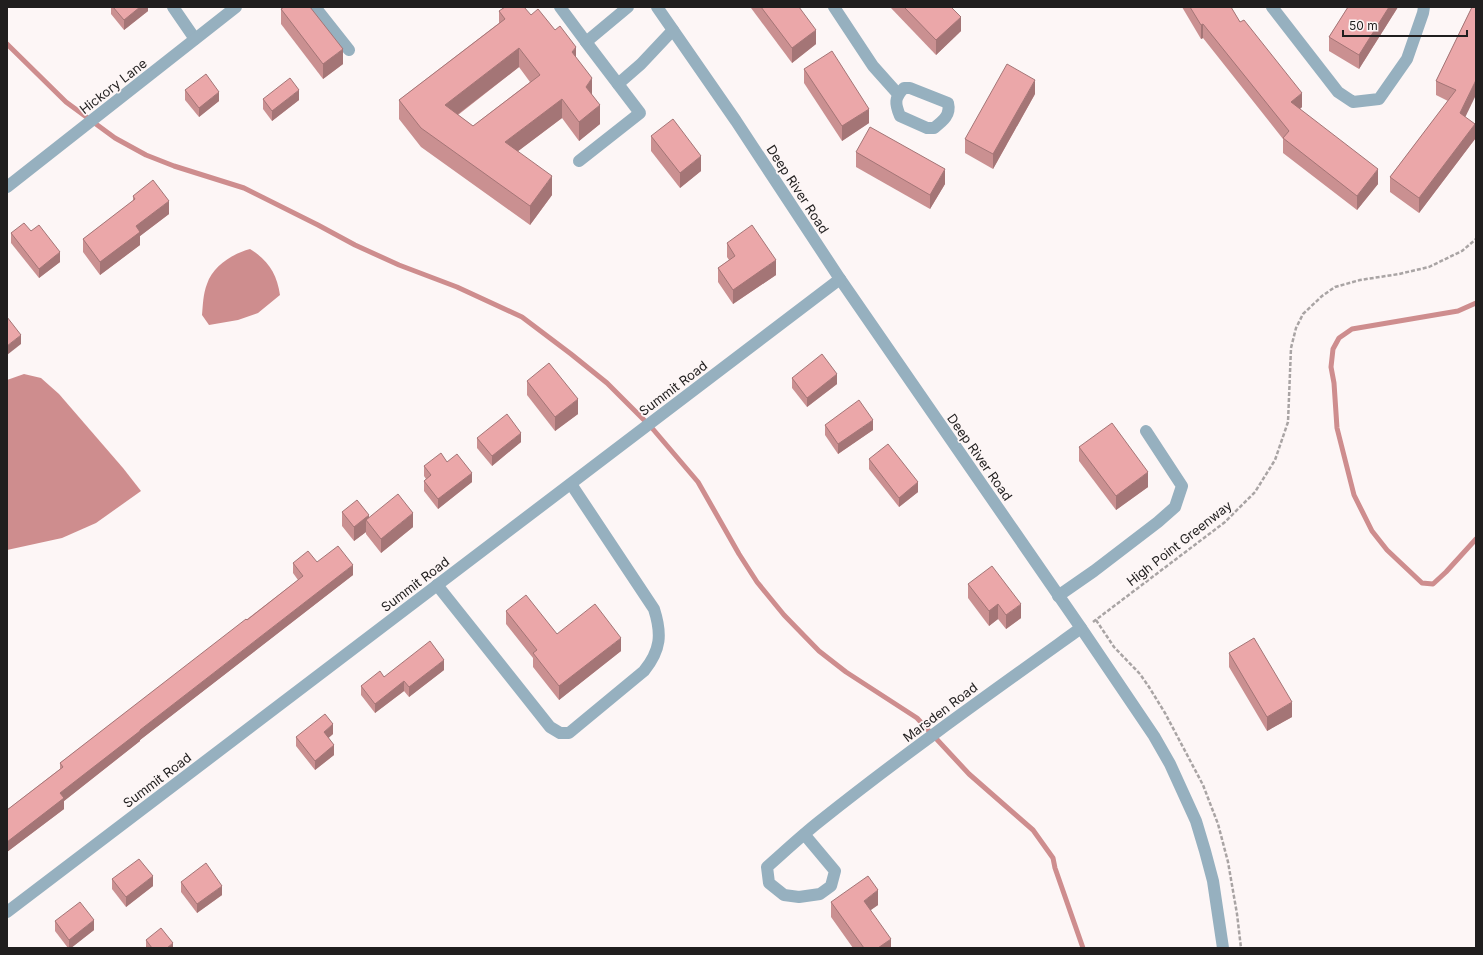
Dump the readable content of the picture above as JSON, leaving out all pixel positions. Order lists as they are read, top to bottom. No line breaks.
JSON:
{"streets":{"street":["Hickory Lane","Deep River Road","Summit Road","Marsden Road"],"path":["High Point Greenway"]},"crossings":[["Deep River Road","Summit Road"],["Deep River Road","Marsden Road"]],"scale_bar":"50 m"}
